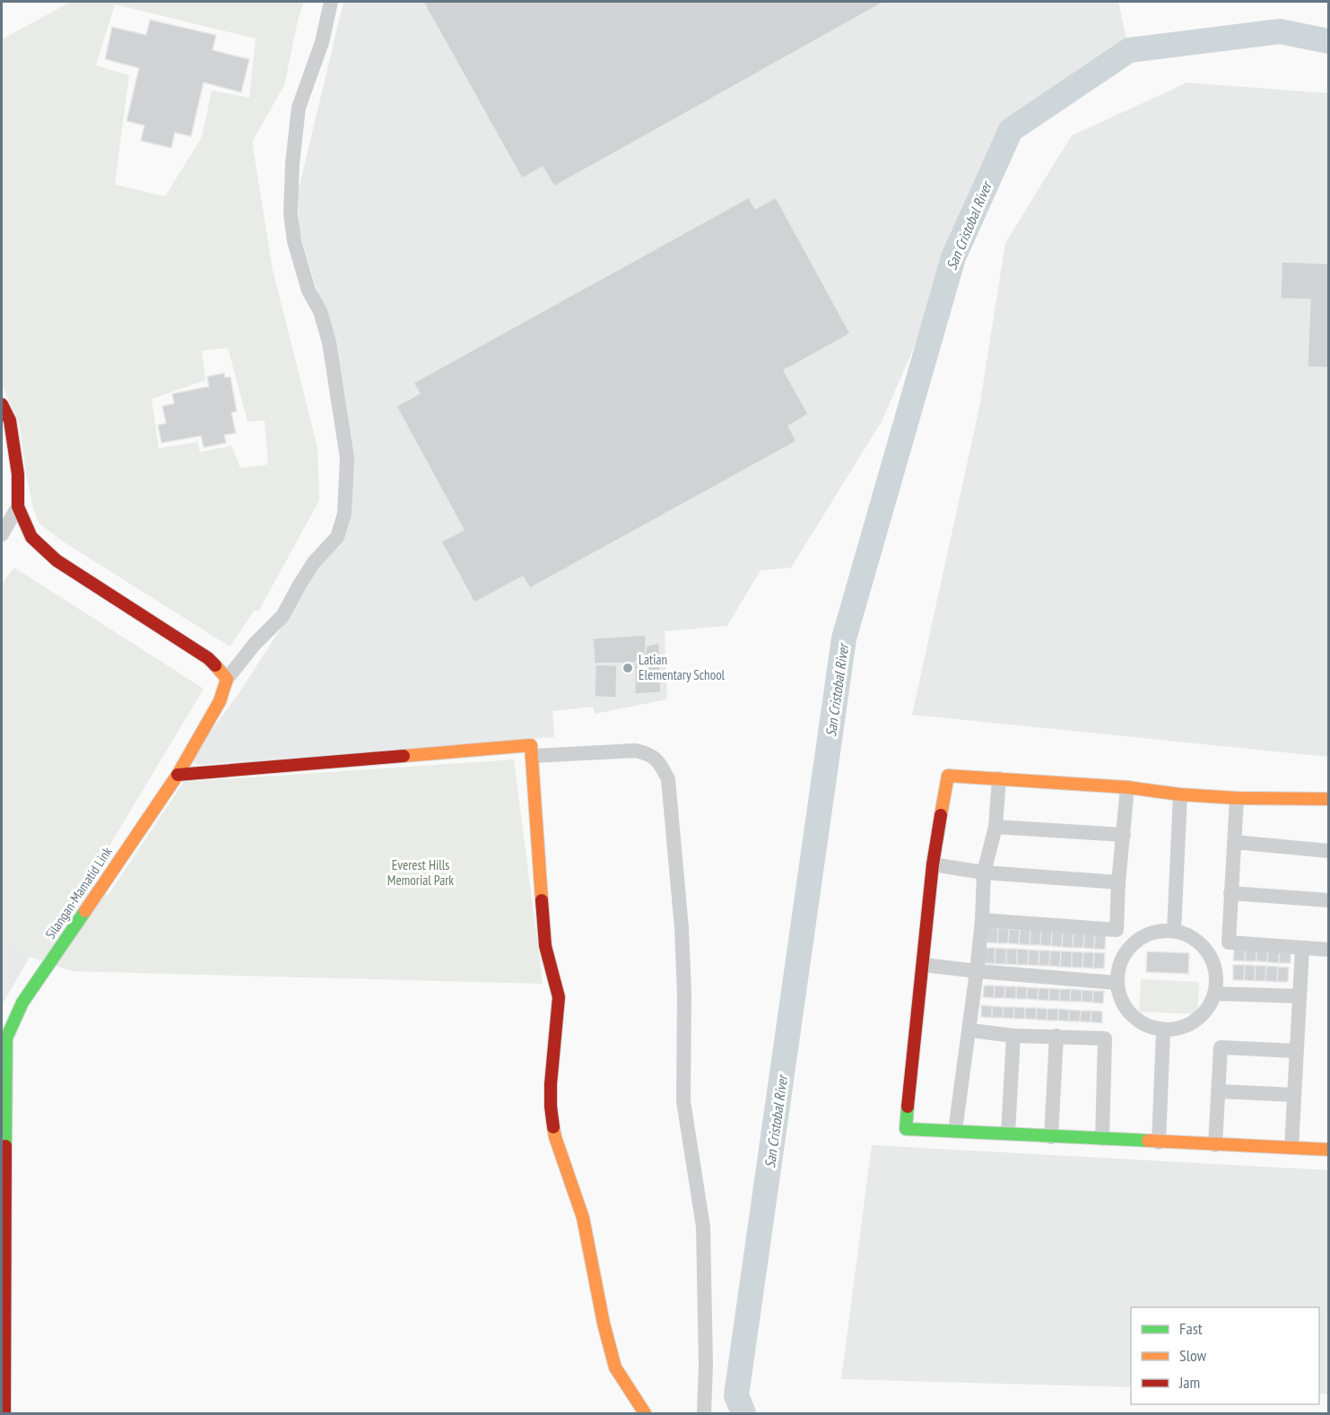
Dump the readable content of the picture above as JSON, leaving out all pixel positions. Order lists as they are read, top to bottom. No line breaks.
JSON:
{"streets":{"street":["Silangan-Mamatid Link"]},"water":["San Cristobal River"],"parks":["Everest Hills Memorial Park"],"places":["Latian Elementary School"],"legend":["Fast","Slow","Jam"]}
